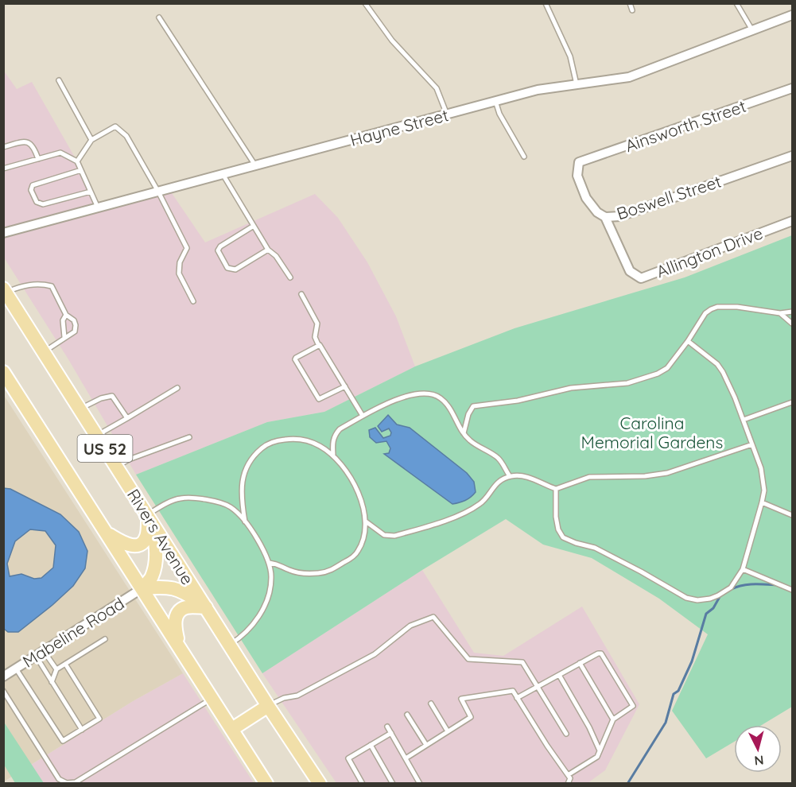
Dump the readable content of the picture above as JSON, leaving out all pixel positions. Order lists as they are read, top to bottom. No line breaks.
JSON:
{"streets":{"main road":["US 52","Rivers Avenue"],"street":["Ainsworth Street","Hayne Street","Boswell Street","Allington Drive","Mabeline Road"]},"crossings":[["Ainsworth Street","Boswell Street"],["Boswell Street","Allington Drive"],["US 52","Mabeline Road"]],"parks":["Carolina Memorial Gardens"],"north":"bottom"}
